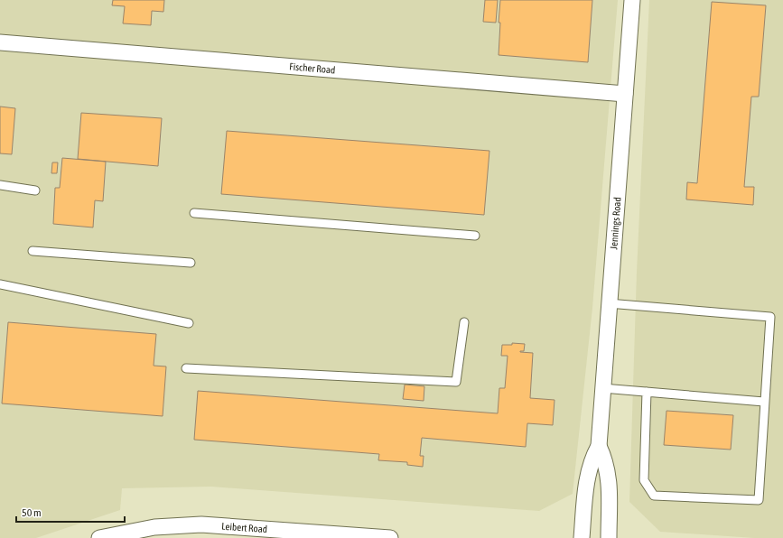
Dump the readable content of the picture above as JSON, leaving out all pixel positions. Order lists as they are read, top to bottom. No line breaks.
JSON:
{"streets":{"street":["Fischer Road","Jennings Road","Leibert Road"]},"crossings":[["Fischer Road","Jennings Road"]],"scale_bar":"50 m"}
